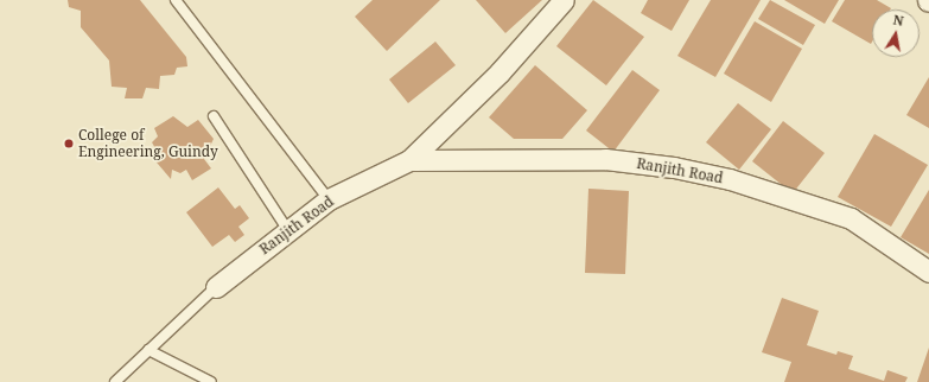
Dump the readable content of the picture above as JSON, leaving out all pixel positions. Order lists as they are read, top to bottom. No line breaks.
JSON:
{"streets":{"street":["Ranjith Road"]},"places":["College of Engineering, Guindy"],"north":"top"}
